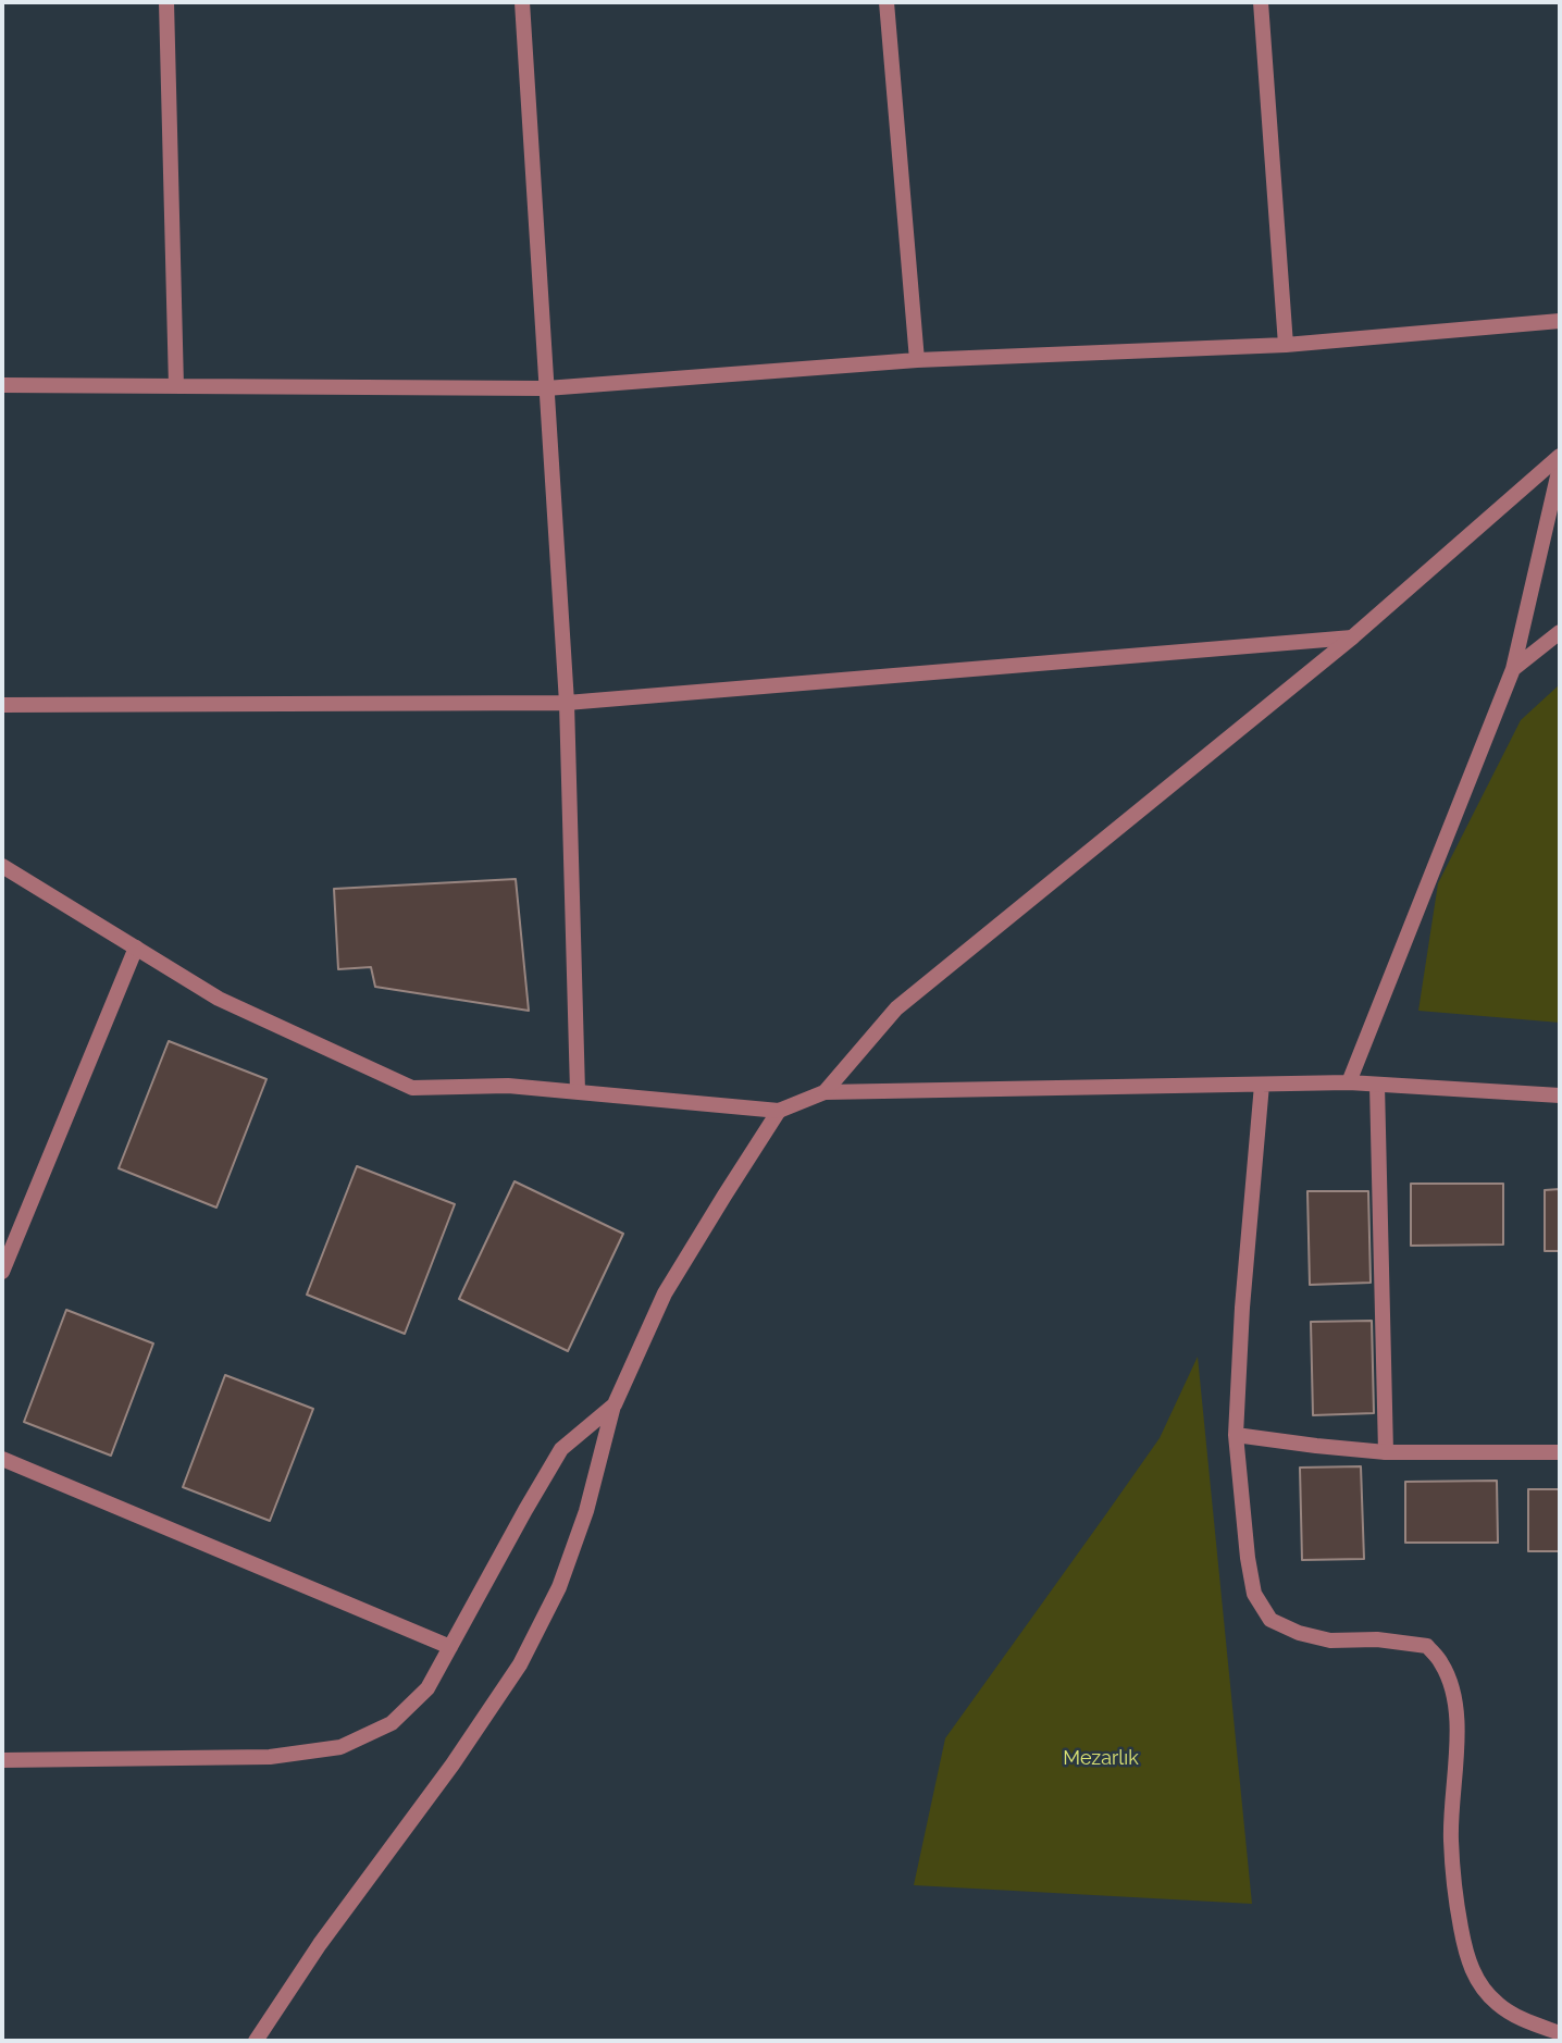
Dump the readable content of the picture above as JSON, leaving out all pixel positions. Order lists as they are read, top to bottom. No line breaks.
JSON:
{"parks":["Mezarlık"]}
